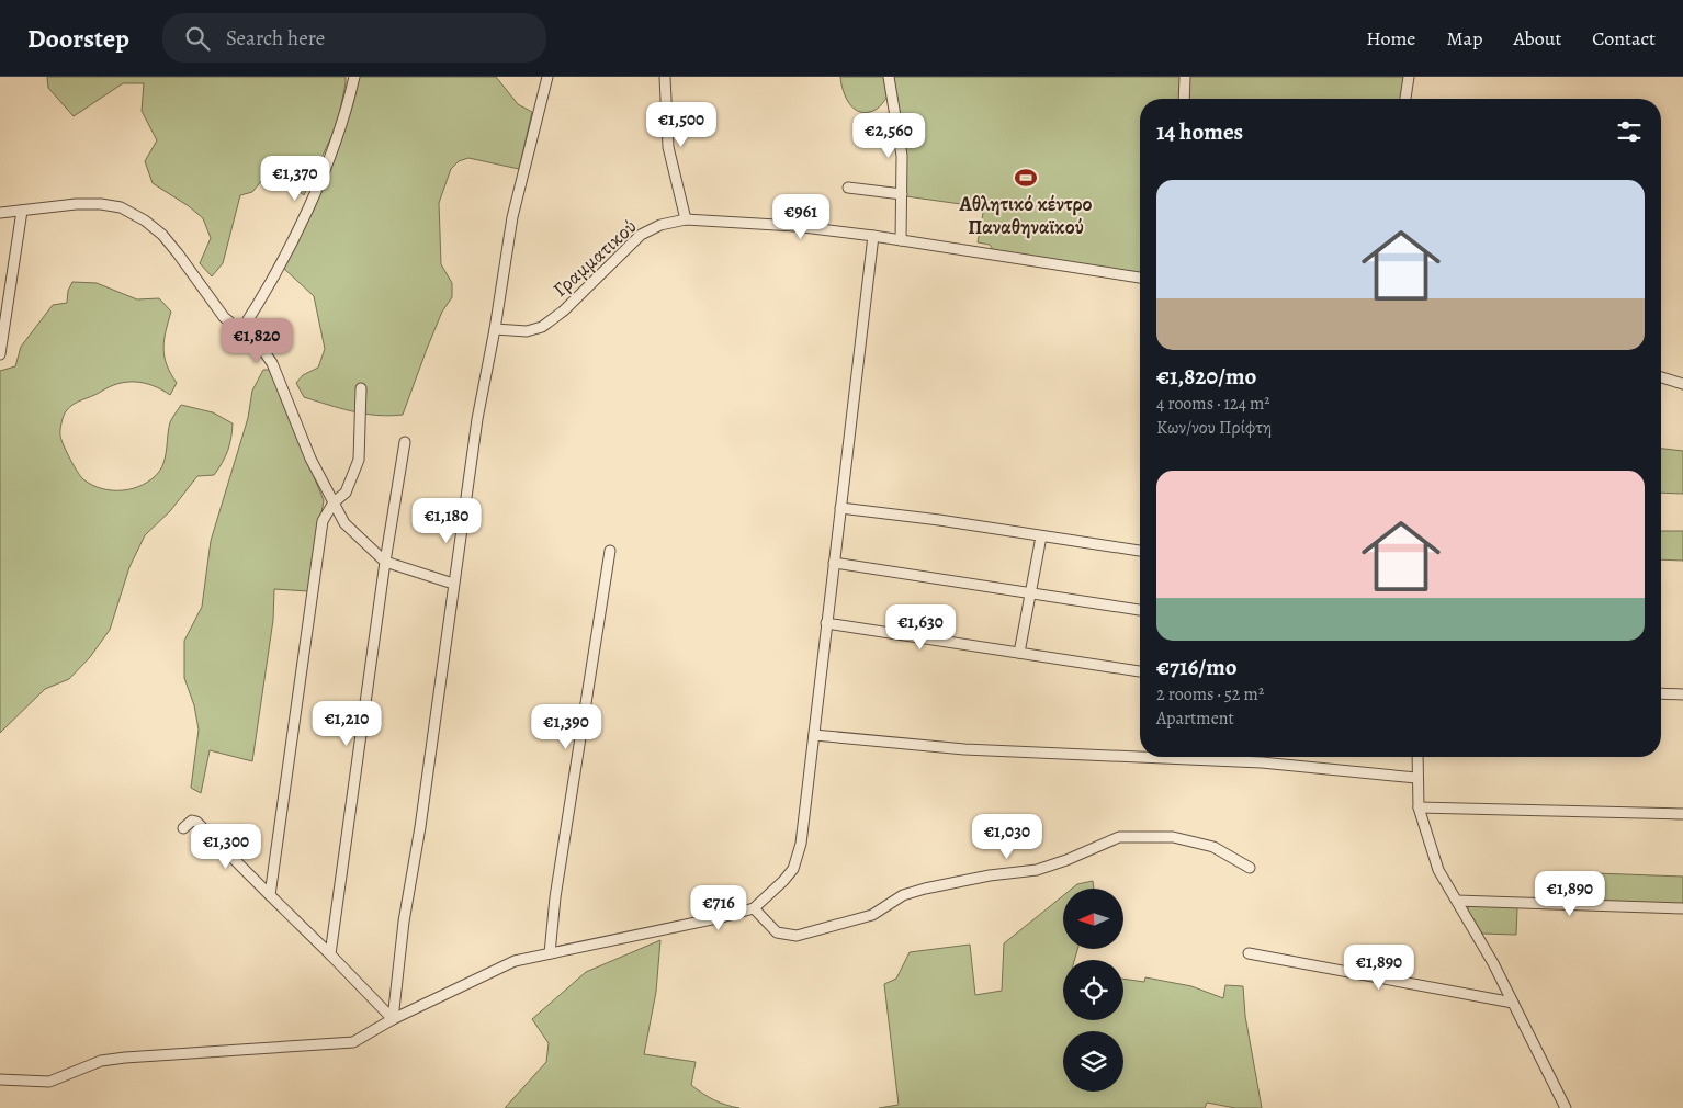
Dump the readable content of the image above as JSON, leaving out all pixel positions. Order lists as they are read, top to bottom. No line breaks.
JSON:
{"streets":{"street":["Γραμματικού"]},"places":{"sports":["Αθλητικό κέντρο Παναθηναϊκού"]},"north":"left","page":{"header":"Doorstep","search":"Search here","nav":["Home","Map","About","Contact"],"heading":"14 homes","price":["€1,500","€2,560","€1,370","€961","€1,820","€1,180","€1,630","€1,210","€1,390","€1,030","€1,300","€1,890","€716","€1,890"],"list":[{"name":"€1,820/mo","note":"4 rooms · 124 m² · Κων/νου Πρίφτη"},{"name":"€716/mo","note":"2 rooms · 52 m² · Apartment"}]}}
